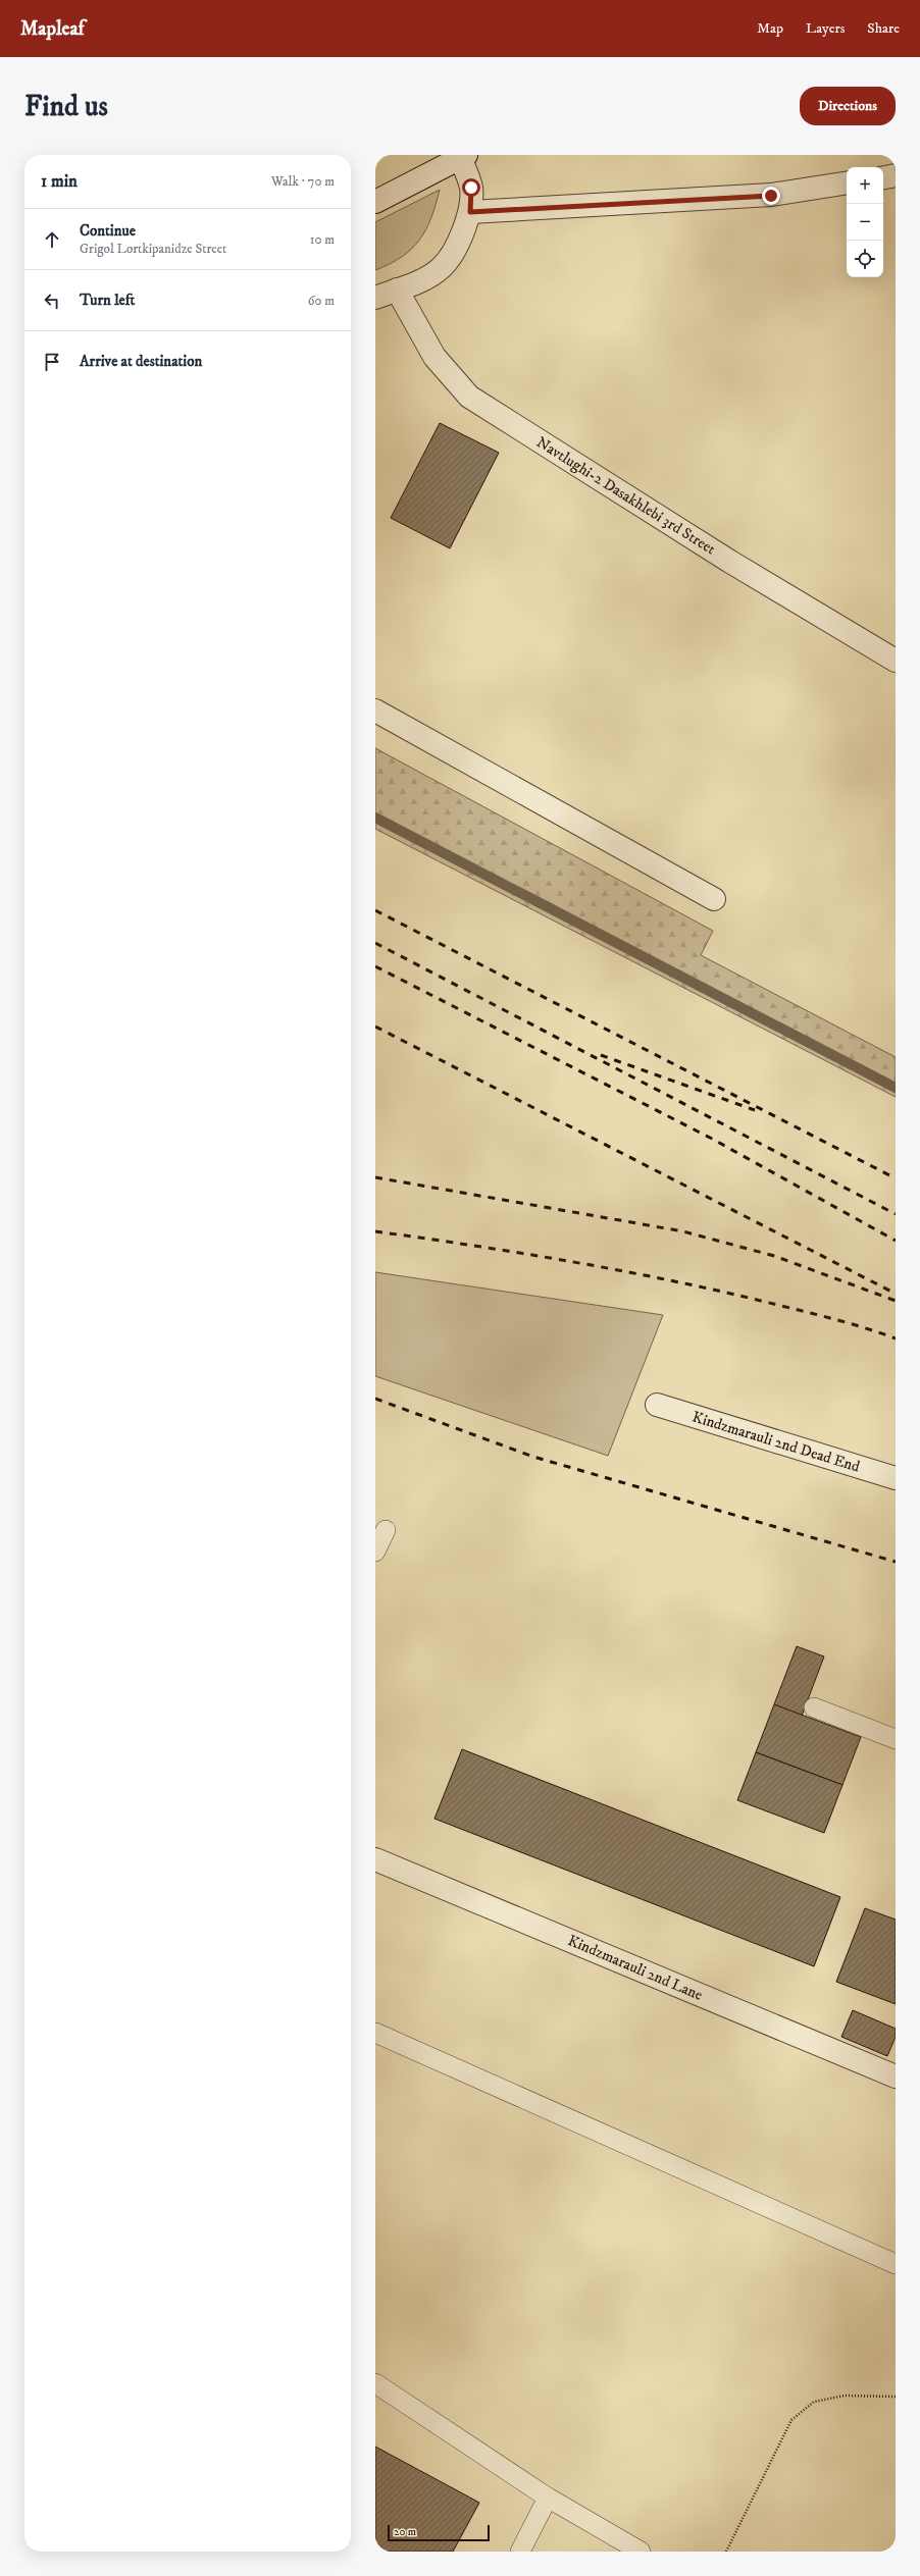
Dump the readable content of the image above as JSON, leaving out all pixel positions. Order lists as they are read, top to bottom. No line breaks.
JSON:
{"streets":{"street":["Navtlughi-2 Dasakhlebi 3rd Street","Kindzmarauli 2nd Dead End","Kindzmarauli 2nd Lane"]},"scale_bar":"20 m","page":{"header":"Mapleaf","nav":["Map","Layers","Share"],"buttons":"Directions","title":"Find us","heading":["1 min","Walk · 70 m"],"map_buttons":["+","−"],"list":[["Continue","Grigol Lortkipanidze Street","10 m"],["Turn left","60 m"],"Arrive at destination"],"scale":"20 m"}}
